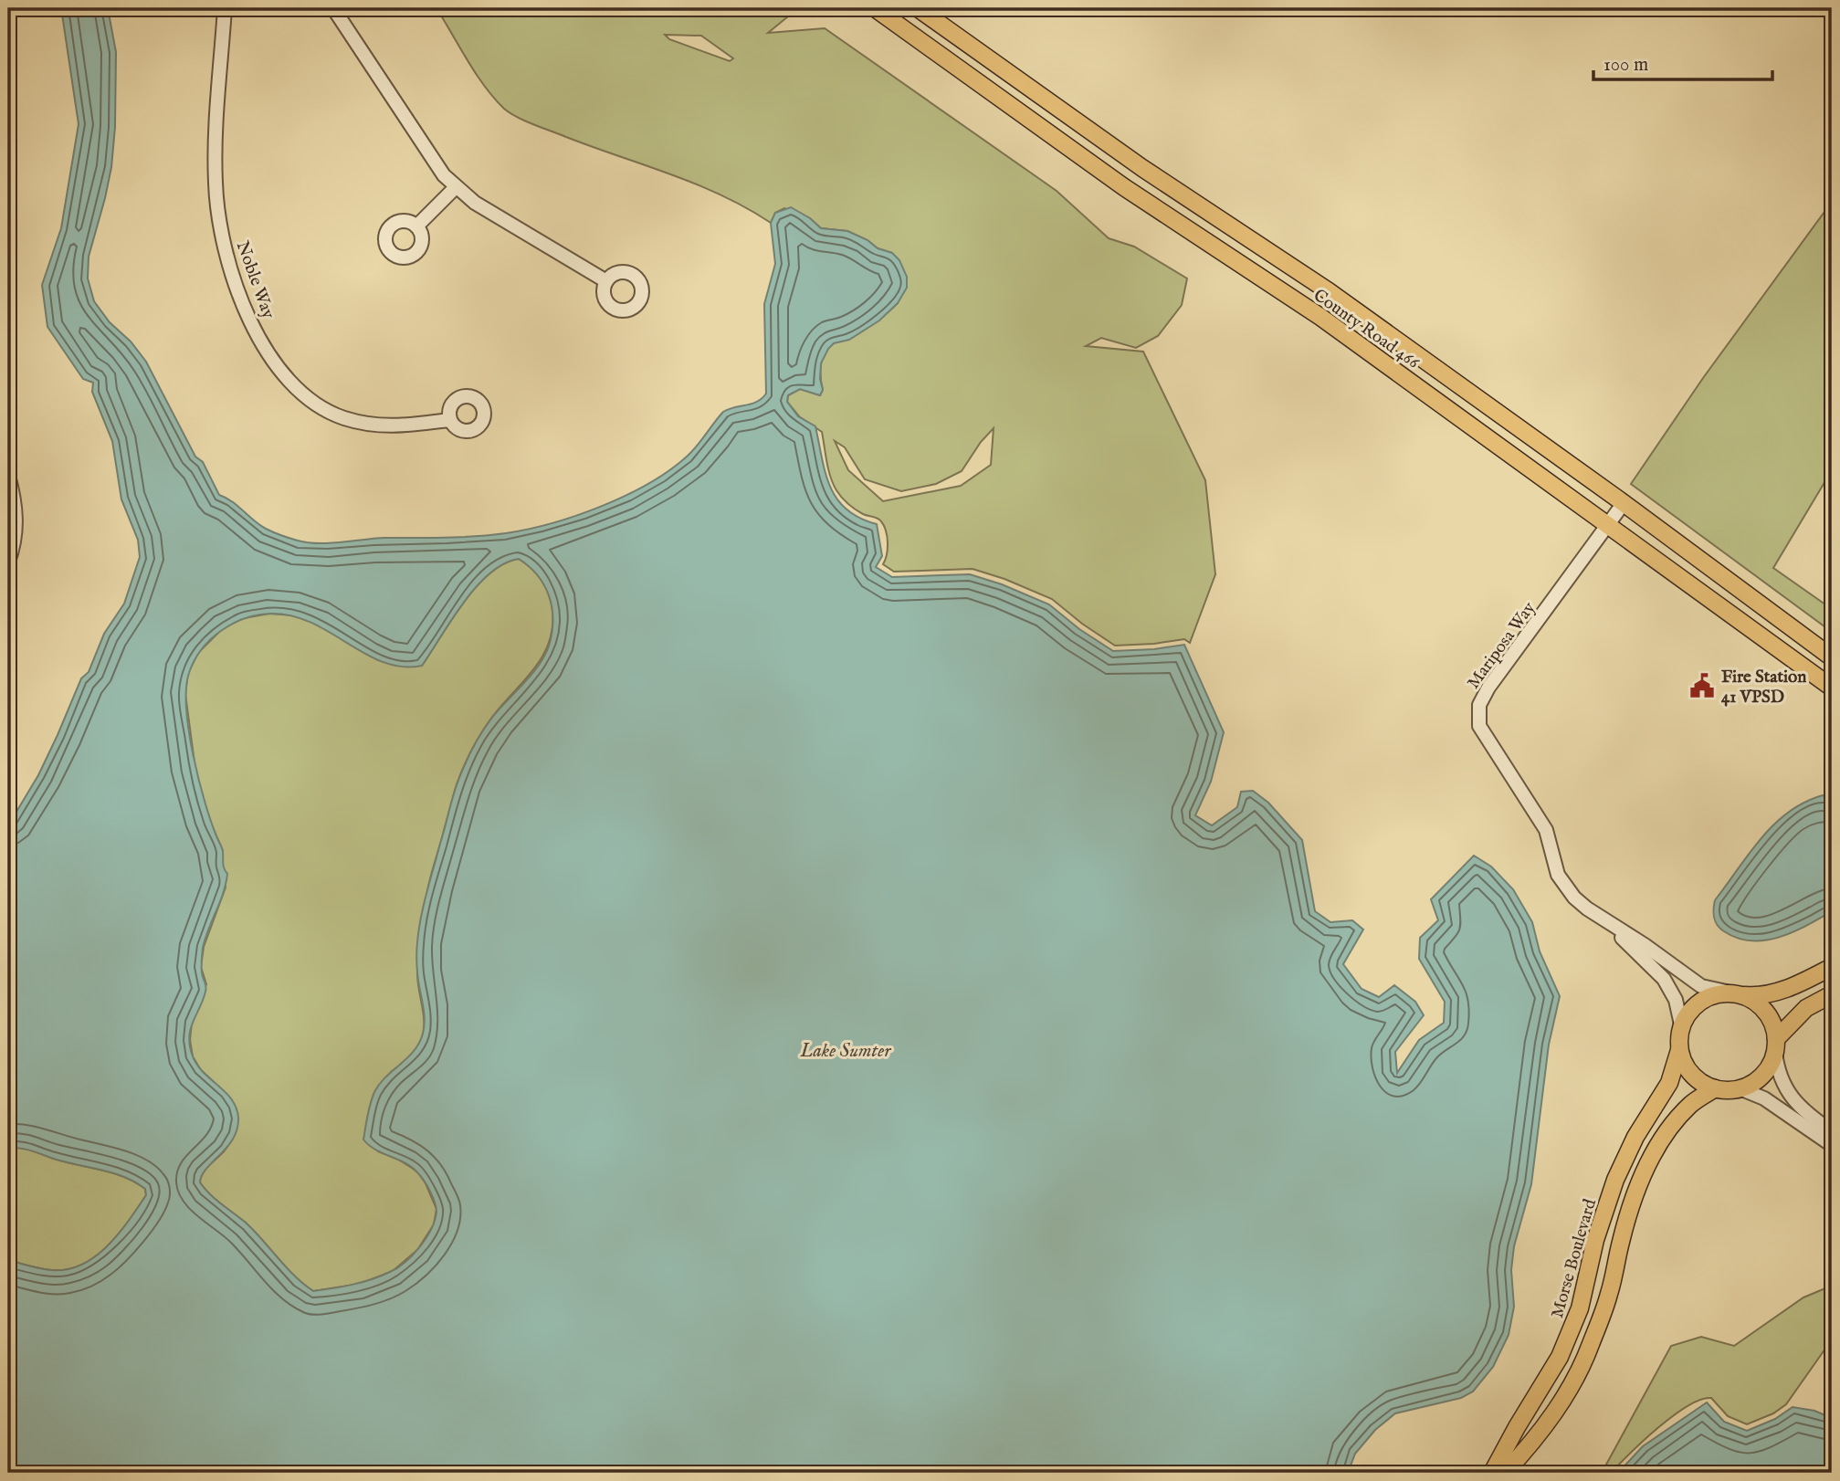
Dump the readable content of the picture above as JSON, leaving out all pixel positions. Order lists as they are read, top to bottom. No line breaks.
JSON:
{"streets":{"main road":["County Road 466","Morse Boulevard"],"street":["Noble Way","Mariposa Way"]},"crossings":[["County Road 466","Mariposa Way"],["Mariposa Way","Morse Boulevard"]],"water":["Lake Sumter"],"places":{"public building":["Fire Station 41 VPSD"]},"scale_bar":"100 m"}
